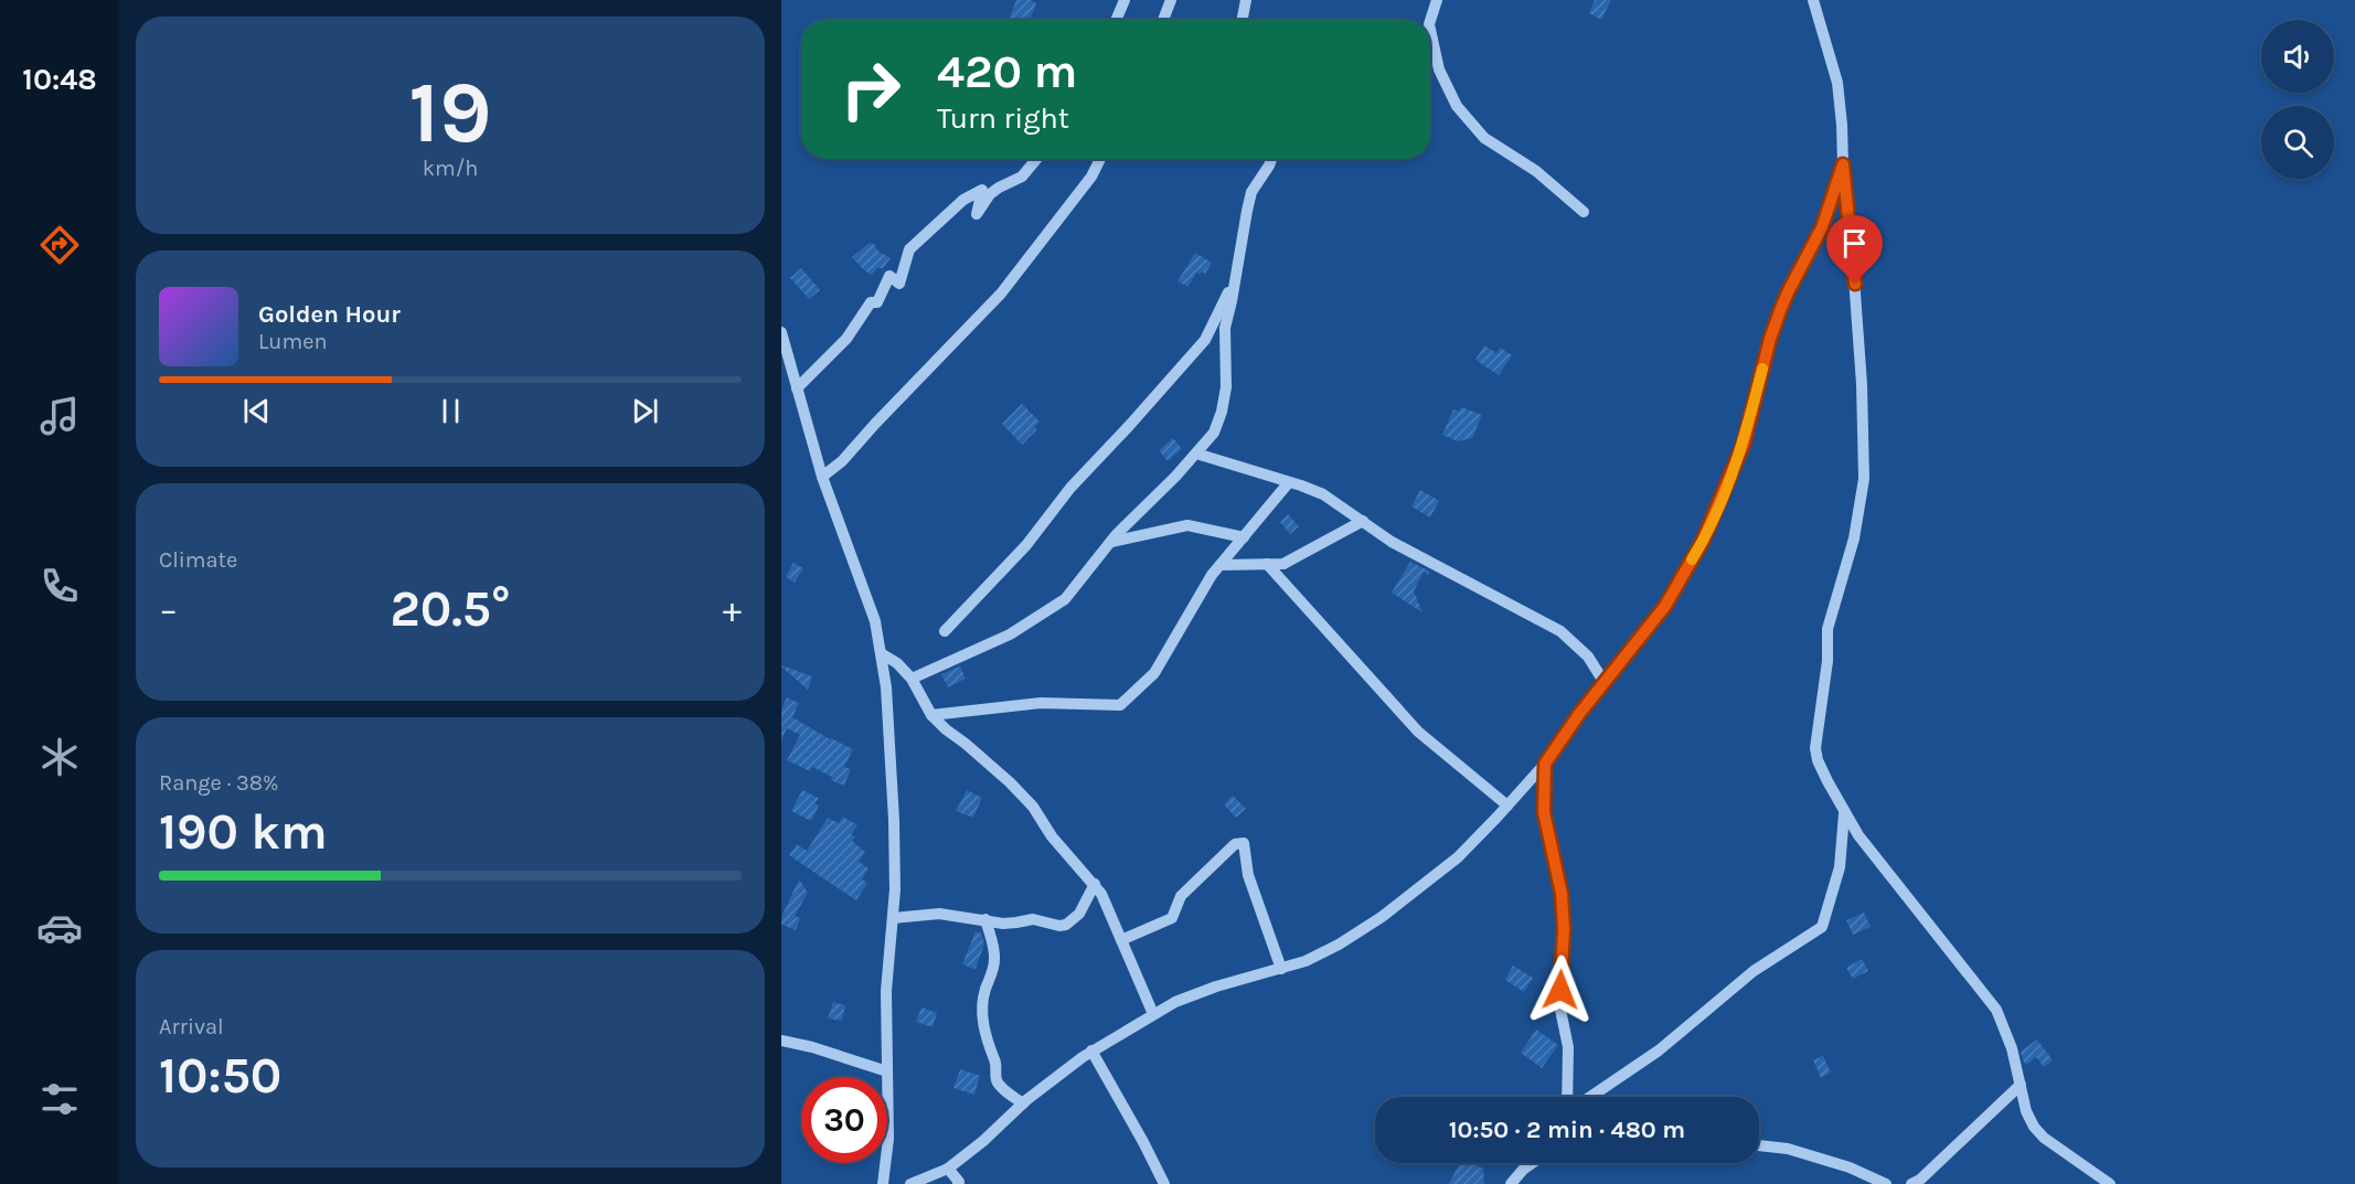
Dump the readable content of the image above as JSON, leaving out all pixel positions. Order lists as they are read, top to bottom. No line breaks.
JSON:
{"page":{"tabs":"10:48","tile":[["19","km/h"],"Climate",["Range · 38%","190 km"],["Arrival","10:50"]],"turn":["420 m","Turn right"],"song":["Golden Hour","Lumen"],"heat":["−","20.5°","+"],"limit":"30","trip":"10:50 · 2 min · 480 m"}}
